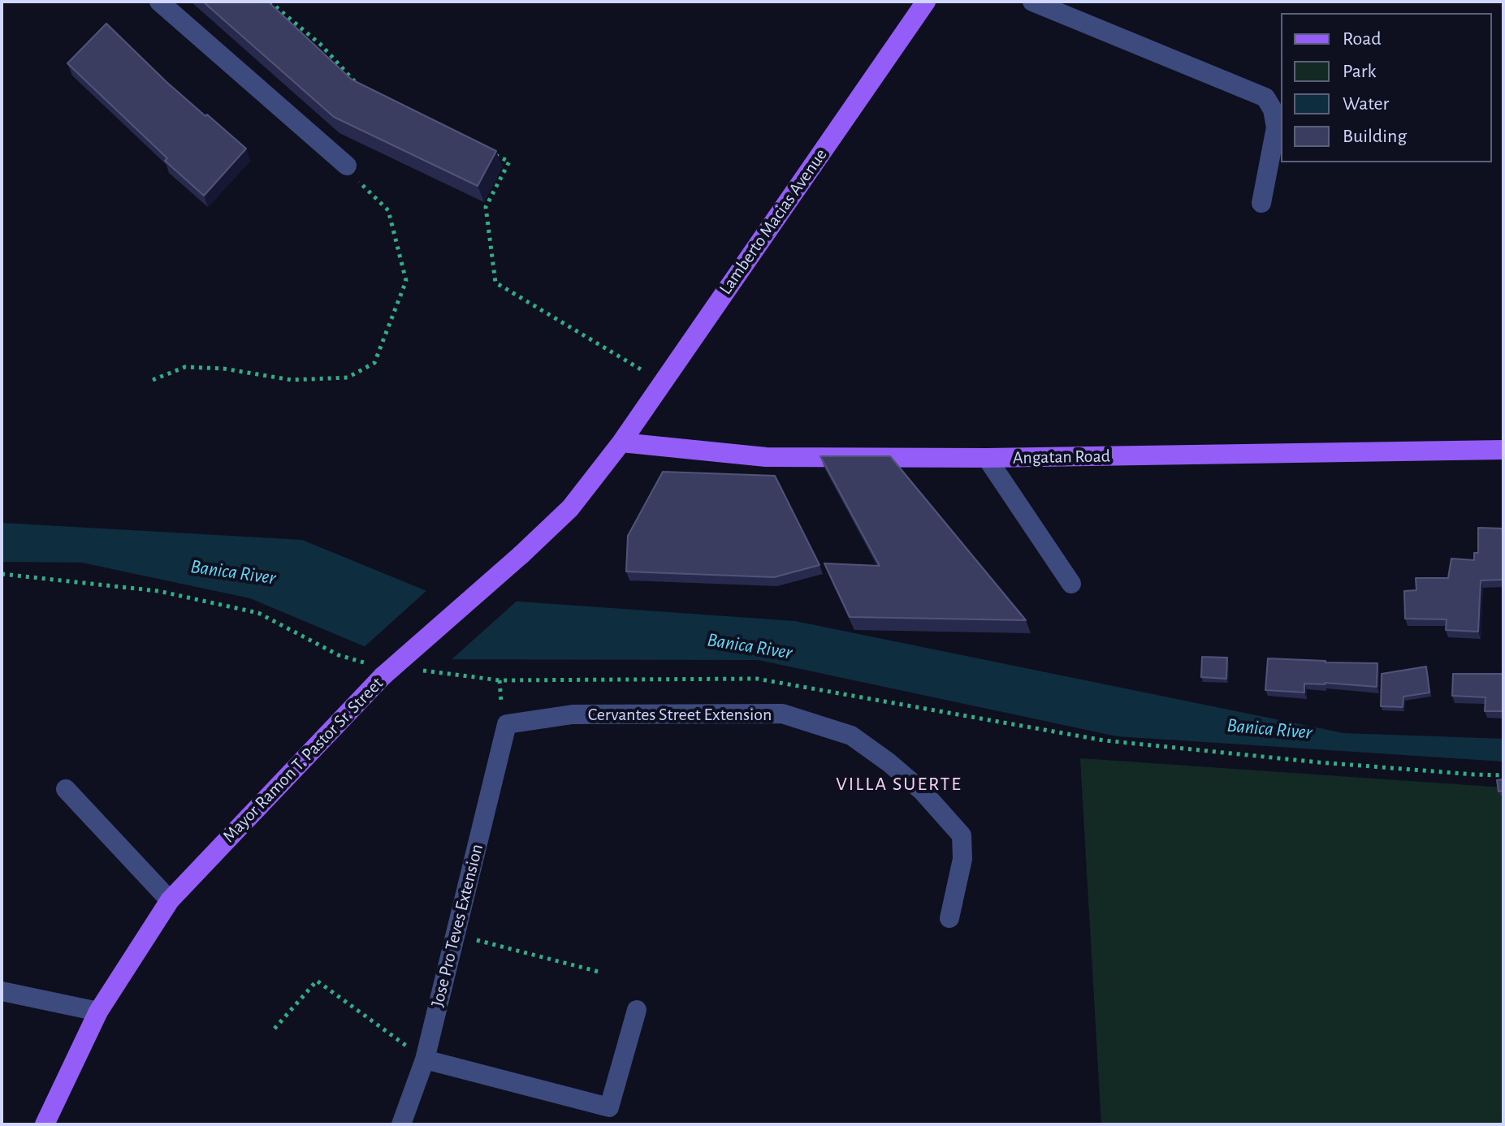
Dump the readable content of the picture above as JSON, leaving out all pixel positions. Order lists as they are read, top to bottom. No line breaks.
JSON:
{"streets":{"main road":["Lamberto Macias Avenue","Angatan Road","Mayor Ramon T. Pastor Sr. Street"],"street":["Cervantes Street Extension","Jose Pro Teves Extension"]},"crossings":[["Lamberto Macias Avenue","Angatan Road"],["Lamberto Macias Avenue","Mayor Ramon T. Pastor Sr. Street"],["Angatan Road","Mayor Ramon T. Pastor Sr. Street"],["Cervantes Street Extension","Jose Pro Teves Extension"]],"districts":["VILLA SUERTE"],"water":["Banica River"],"legend":["Road","Park","Water","Building"]}
